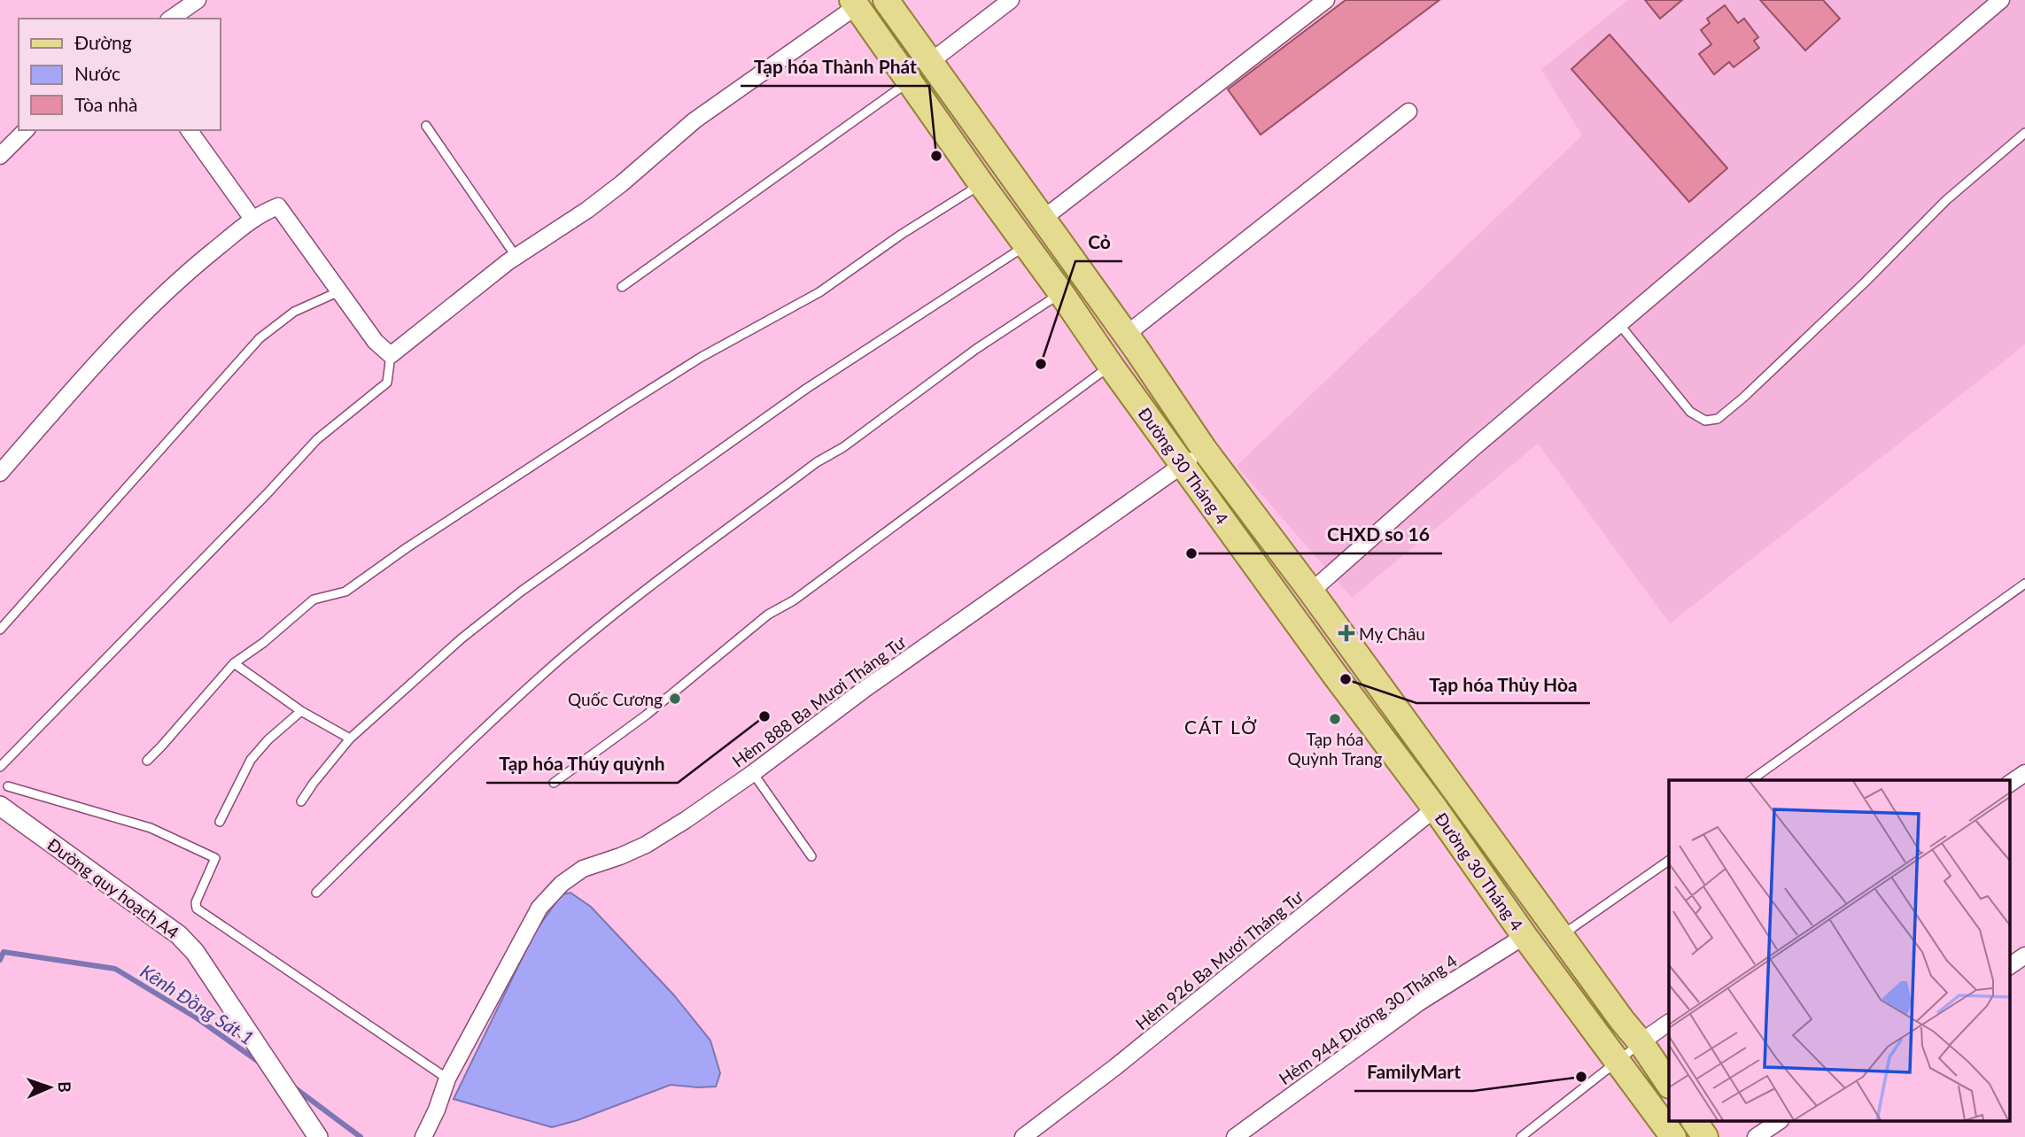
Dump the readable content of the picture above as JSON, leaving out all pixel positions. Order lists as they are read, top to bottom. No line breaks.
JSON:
{"streets":{"main road":["Đường 30 Tháng 4"],"street":["Hẻm 888 Ba Mươi Tháng Tư","Đường quy hoạch A4","Hẻm 926 Ba Mươi Tháng Tư","Hẻm 944 Đường 30 Tháng 4"]},"crossings":[["Đường 30 Tháng 4","Hẻm 888 Ba Mươi Tháng Tư"],["Đường 30 Tháng 4","Hẻm 926 Ba Mươi Tháng Tư"],["Đường 30 Tháng 4","Hẻm 944 Đường 30 Tháng 4"]],"districts":["CÁT LỞ"],"water":["Kênh Đồng Sát 1"],"places":{"other":["Tạp hóa Thành Phát","Cỏ","CHXD so 16","Tạp hóa Thủy Hòa","Quốc Cương","Tạp hóa Thúy quỳnh","Tạp hóa Quỳnh Trang","FamilyMart"],"health":["Mỵ Châu"]},"legend":["Đường","Nước","Tòa nhà"],"north":"right"}
